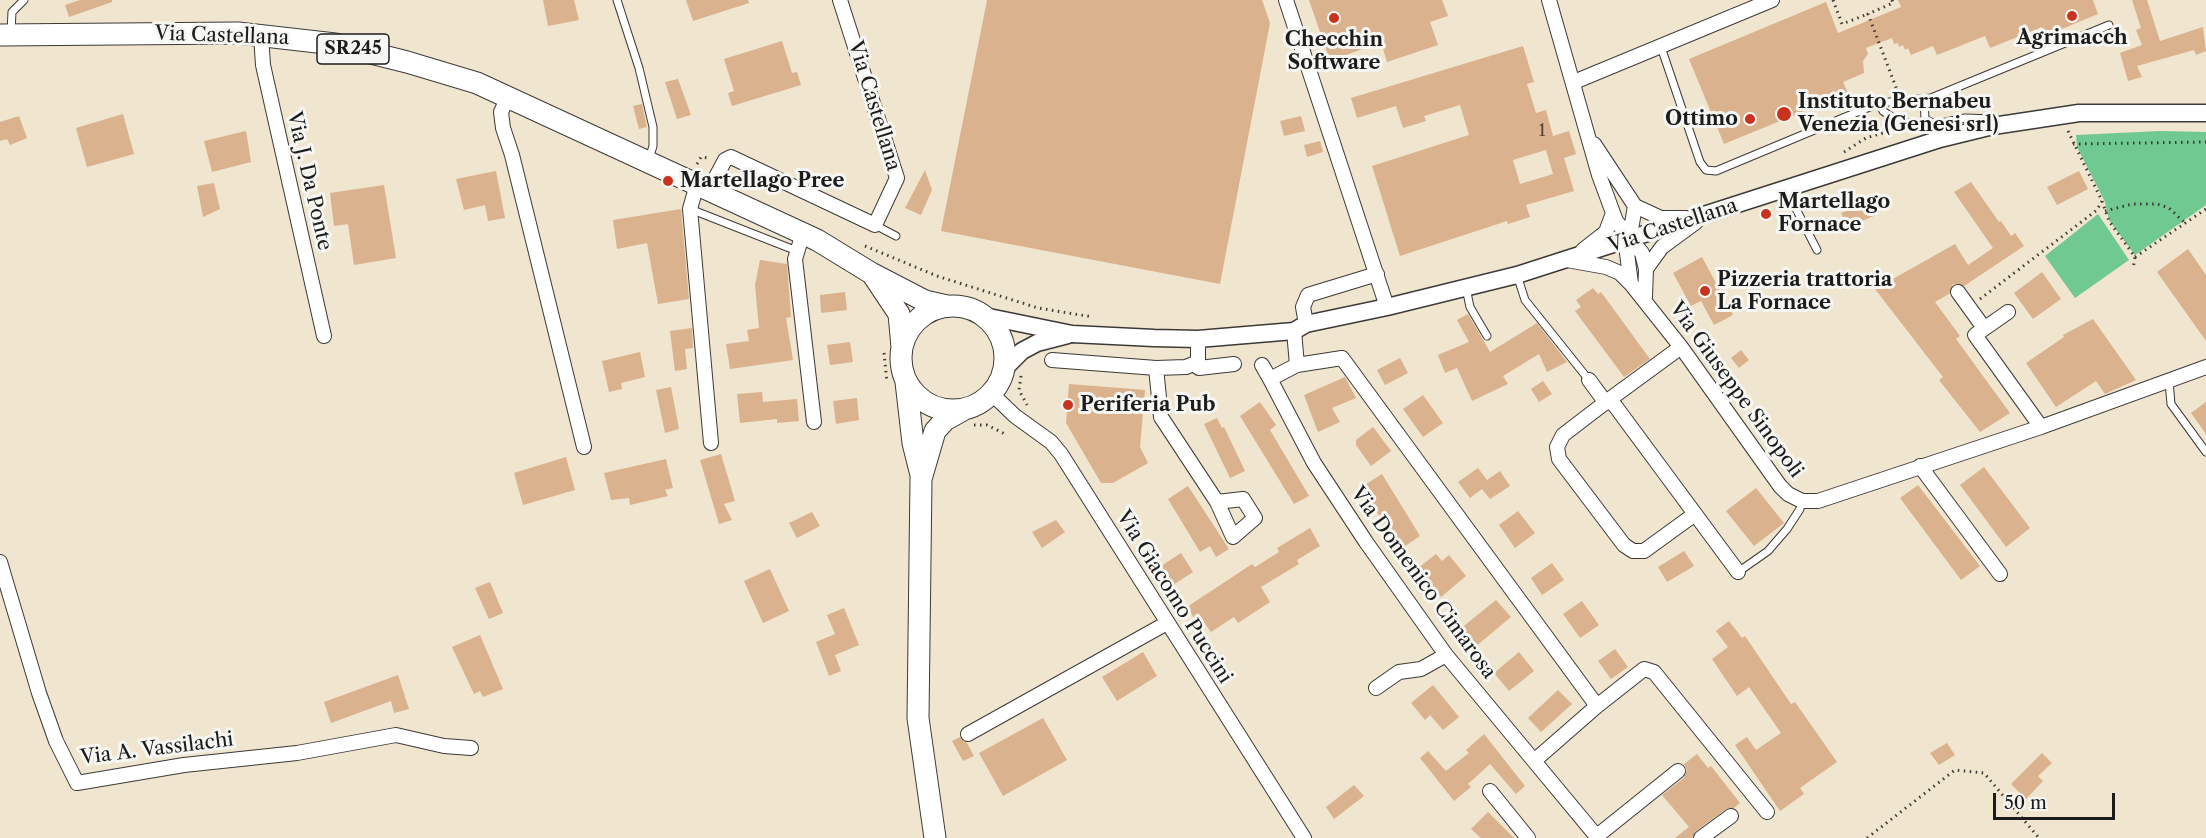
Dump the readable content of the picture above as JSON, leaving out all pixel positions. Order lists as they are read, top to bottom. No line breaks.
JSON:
{"streets":{"main road":["Via Castellana","SR245"],"street":["Via J. Da Ponte","Via Giuseppe Sinopoli","Via Domenico Cimarosa","Via Giacomo Puccini","Via A. Vassilachi"]},"crossings":[["Via Castellana","Via J. Da Ponte"],["Via Castellana","Via Giuseppe Sinopoli"],["Via Castellana","Via Giacomo Puccini"]],"places":["Agrimacch","Checchin Software","Instituto Bernabeu Venezia (Genesi srl)","Ottimo","Martellago Pree","Martellago Fornace","Pizzeria trattoria La Fornace","Periferia Pub"],"house_numbers":["1"],"scale_bar":"50 m"}
